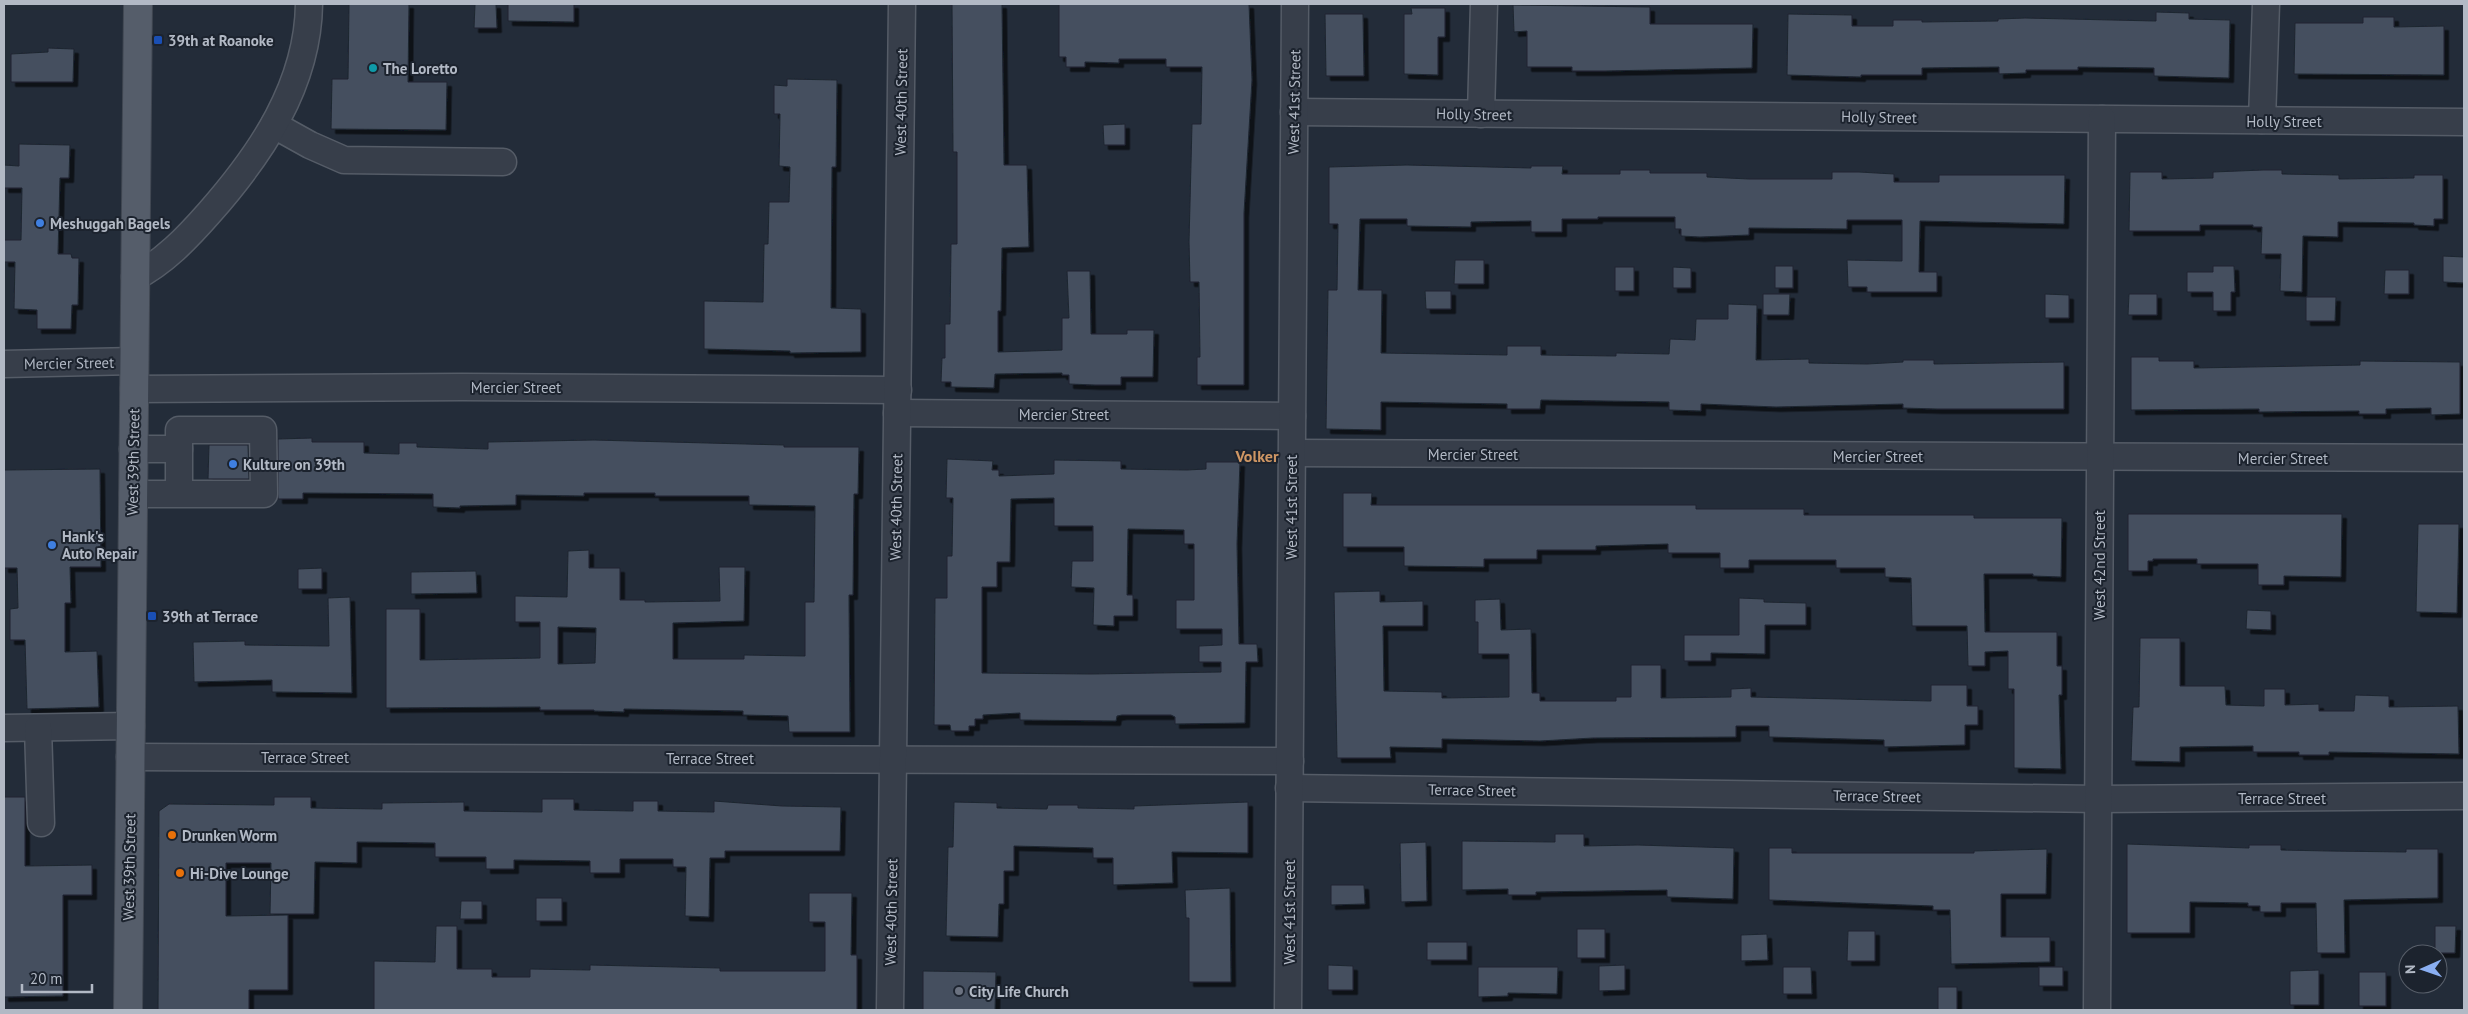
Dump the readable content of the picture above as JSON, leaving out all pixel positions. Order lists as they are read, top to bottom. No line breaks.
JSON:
{"streets":{"main road":["West 39th Street"],"street":["West 40th Street","West 41st Street","Holly Street","Mercier Street","West 42nd Street","Terrace Street"]},"crossings":[["West 40th Street","Mercier Street"],["West 40th Street","Terrace Street"],["West 41st Street","Holly Street"],["West 41st Street","Mercier Street"],["West 41st Street","Terrace Street"],["Holly Street","West 42nd Street"],["Mercier Street","West 39th Street"],["Mercier Street","West 42nd Street"],["West 39th Street","Terrace Street"],["West 42nd Street","Terrace Street"]],"districts":["Volker"],"places":{"transit":["39th at Roanoke","39th at Terrace"],"other":["The Loretto","Meshuggah Bagels","Kulture on 39th","Hank's Auto Repair","Drunken Worm","Hi-Dive Lounge","City Life Church"]},"scale_bar":"20 m","north":"left"}
